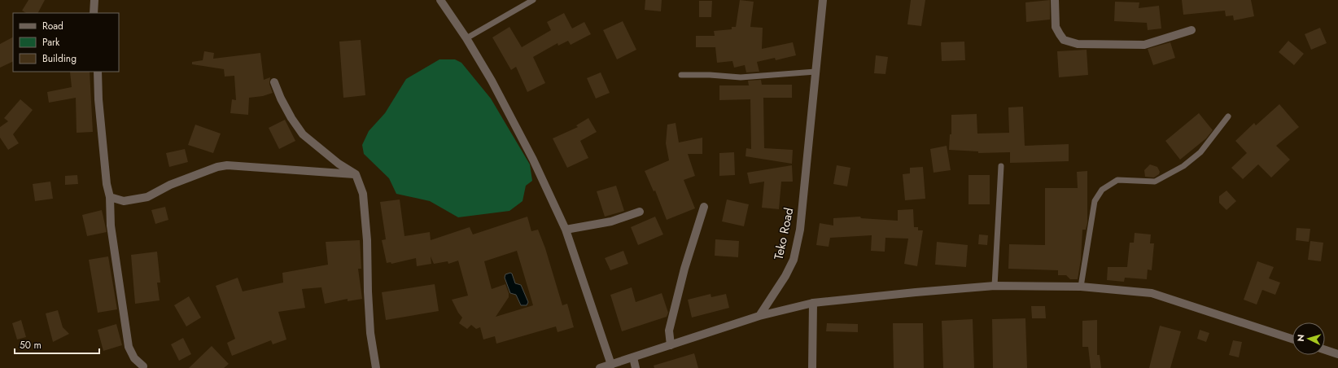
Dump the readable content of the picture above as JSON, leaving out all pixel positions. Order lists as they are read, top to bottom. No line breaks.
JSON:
{"streets":{"street":["Teko Road"]},"legend":["Road","Park","Building"],"scale_bar":"50 m","north":"left"}
